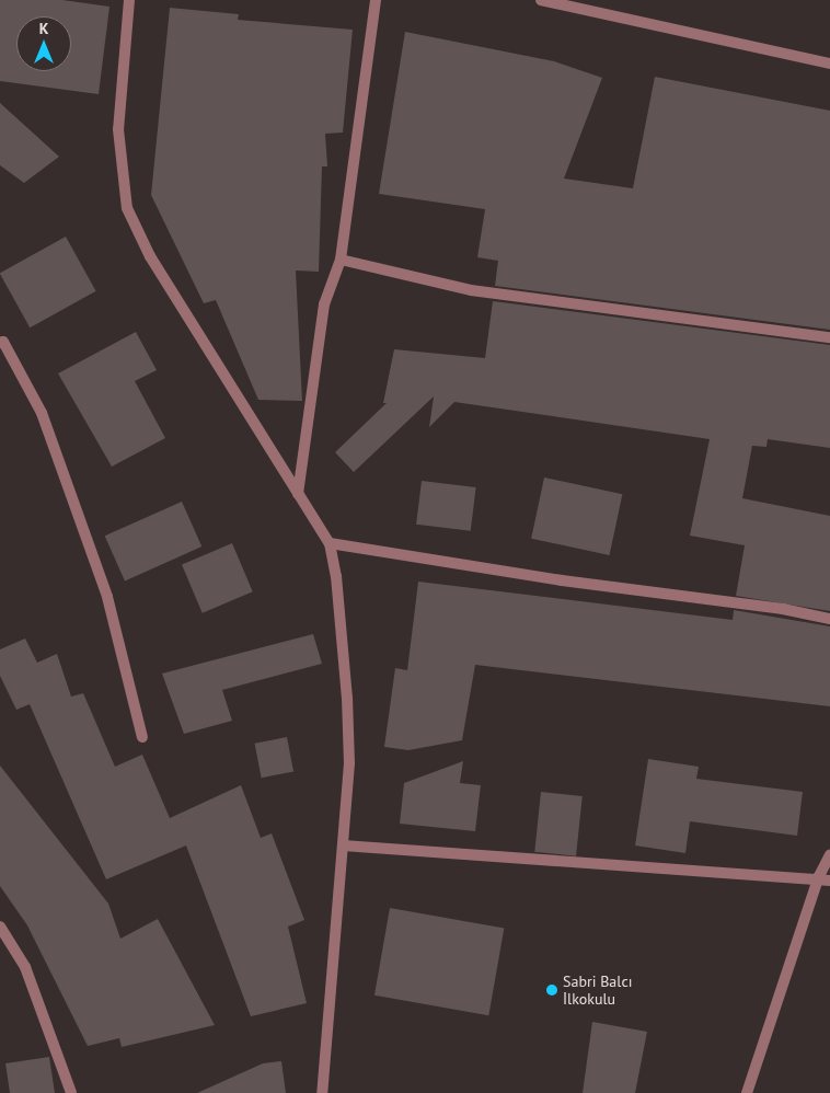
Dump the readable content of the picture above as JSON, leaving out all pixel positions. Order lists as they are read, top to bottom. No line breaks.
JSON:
{"places":["Sabri Balcı İlkokulu"],"north":"top"}
